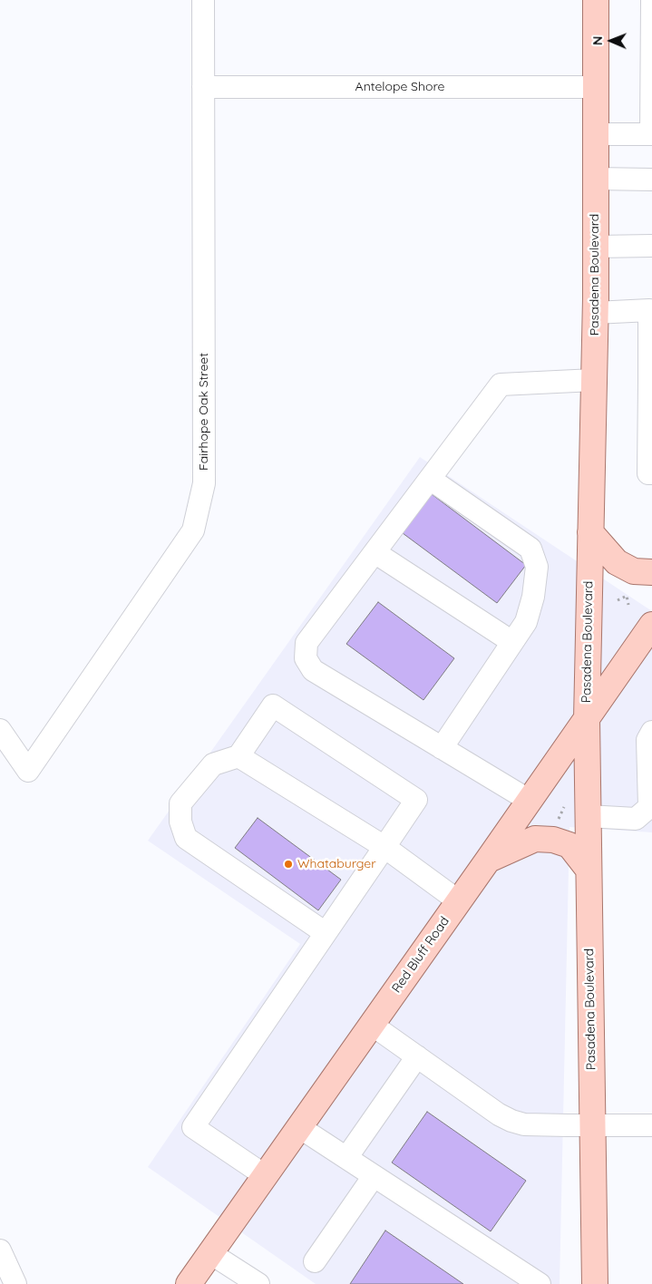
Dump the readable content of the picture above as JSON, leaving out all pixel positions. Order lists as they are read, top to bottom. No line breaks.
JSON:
{"streets":{"main road":["Pasadena Boulevard","Red Bluff Road"],"street":["Antelope Shore","Fairhope Oak Street"]},"crossings":[["Antelope Shore","Pasadena Boulevard"],["Antelope Shore","Fairhope Oak Street"],["Pasadena Boulevard","Red Bluff Road"]],"places":["Whataburger"],"north":"left"}
